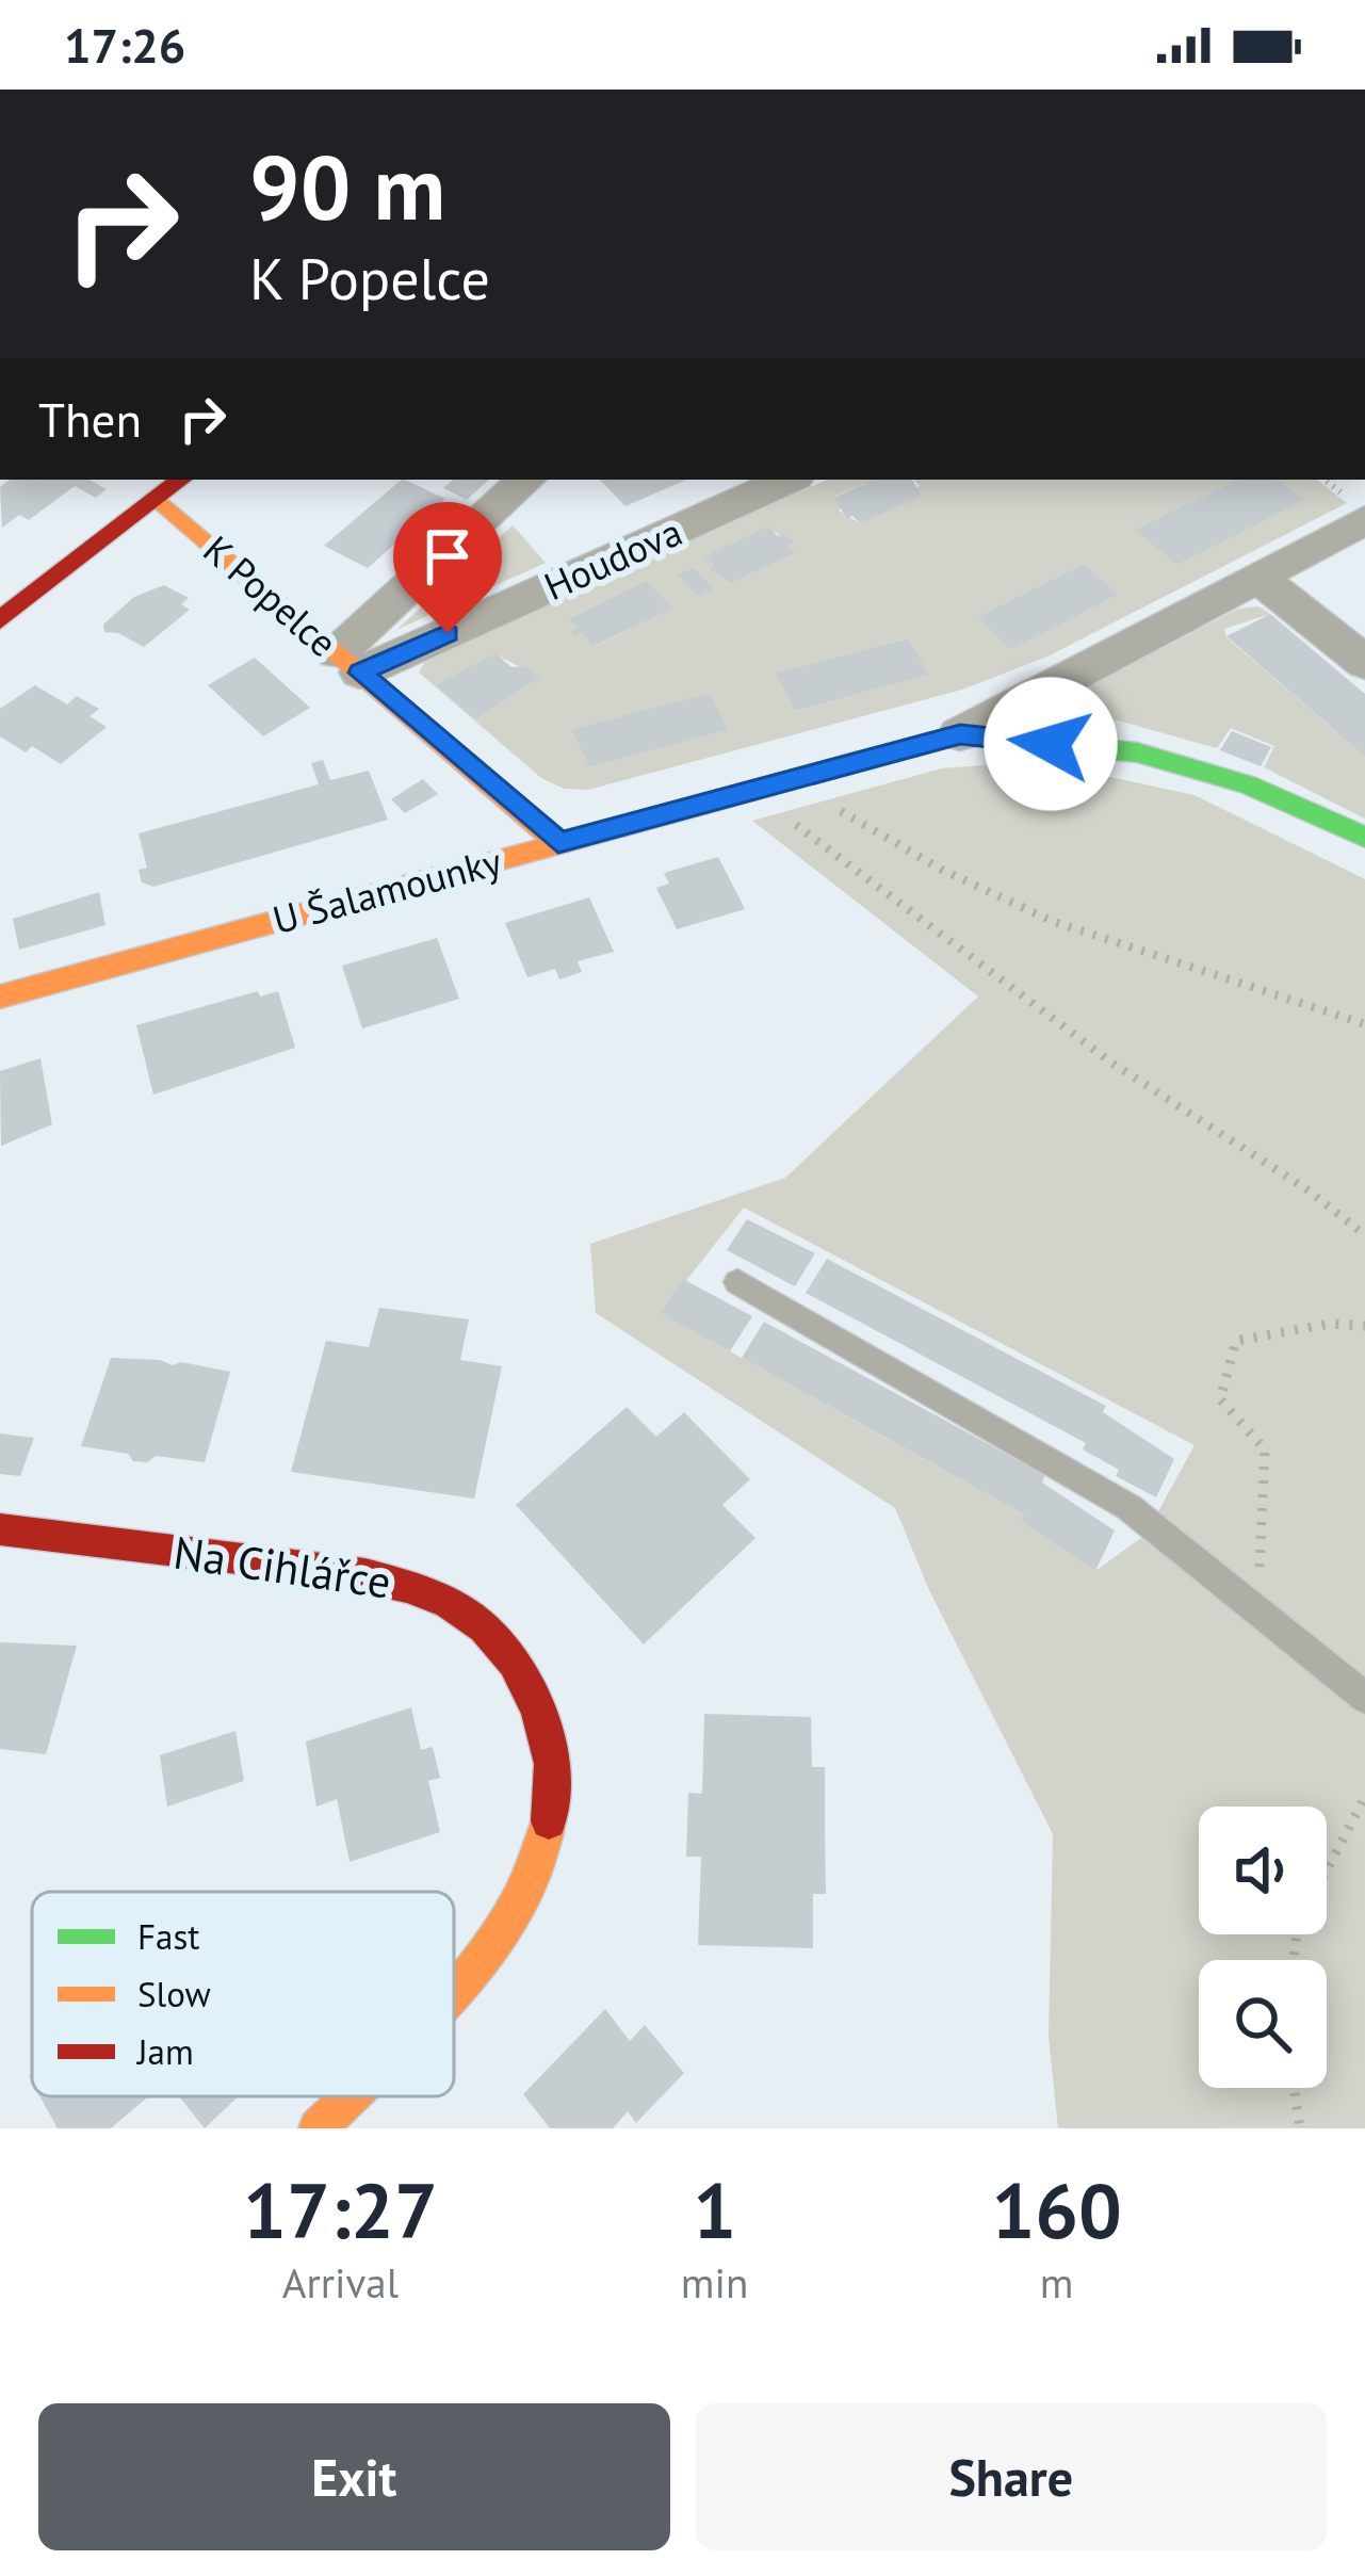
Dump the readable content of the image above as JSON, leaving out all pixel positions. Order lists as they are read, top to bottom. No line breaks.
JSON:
{"streets":{"street":["Houdova","K Popelce","U Šalamounky","Na Cihlářce"]},"crossings":[["Houdova","K Popelce"],["K Popelce","U Šalamounky"]],"legend":["Fast","Slow","Jam"],"page":{"status":"17:26","turn":["90 m","K Popelce"],"then":"Then","eta":["17:27","Arrival","1","min","160","m"],"buttons":["Exit","Share"]}}
